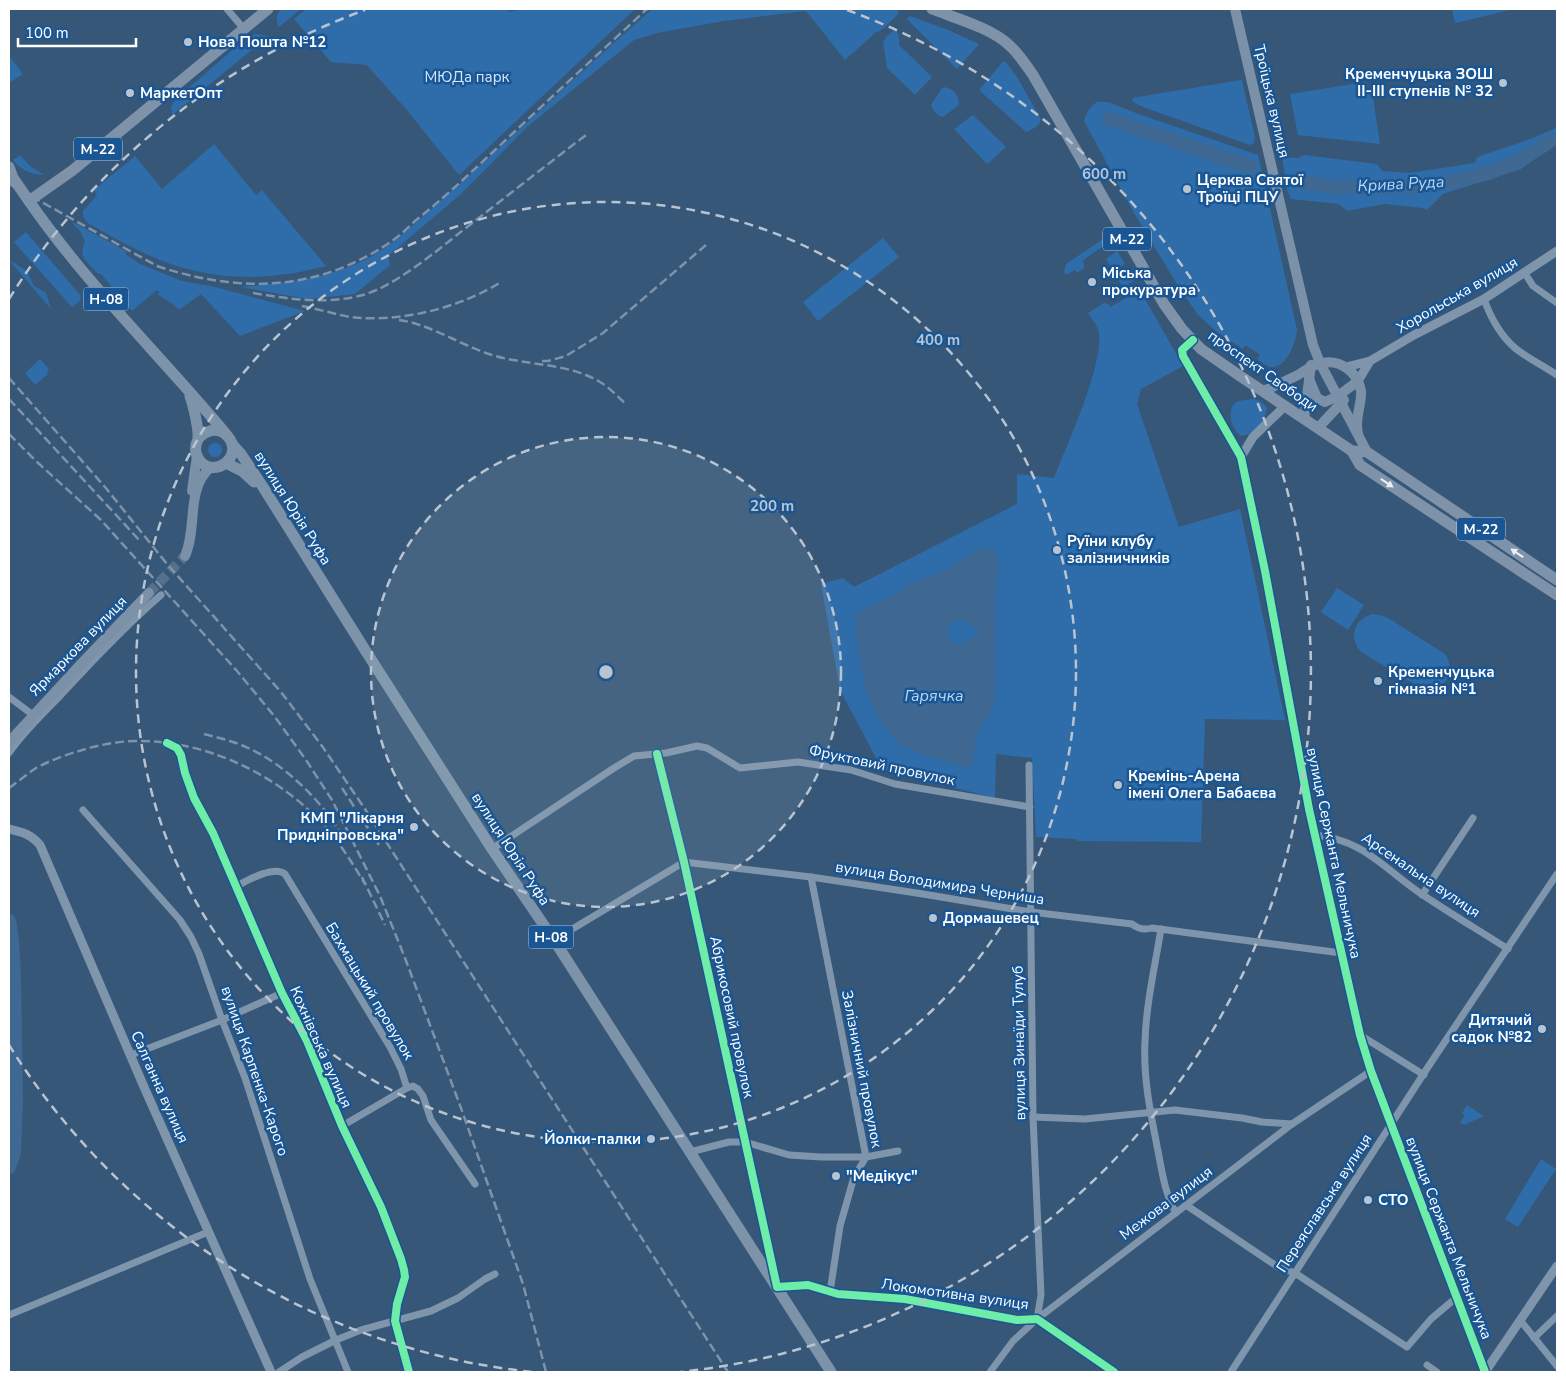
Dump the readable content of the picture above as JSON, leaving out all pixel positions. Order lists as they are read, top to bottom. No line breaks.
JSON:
{"streets":{"highway":["М-22","проспект Свободи"],"main road":["Троїцька вулиця","Н-08","вулиця Юрія Руфа","Ярмаркова вулиця"],"street":["Хорольська вулиця","Фруктовий провулок","вулиця Сержанта Мельничука","Арсенальна вулиця","вулиця Володимира Черниша","Бахмацький провулок","Абрикосовий провулок","вулиця Зинаїди Тулуб","Кохнівська вулиця","Залізничний провулок","вулиця Карпенка-Карого","Салганна вулиця","Межова вулиця","Переяславська вулиця","Локомотивна вулиця"]},"crossings":[["М-22","вулиця Юрія Руфа"],["Н-08","вулиця Юрія Руфа"],["проспект Свободи","вулиця Сержанта Мельничука"],["вулиця Юрія Руфа","Фруктовий провулок"],["вулиця Юрія Руфа","Абрикосовий провулок"],["вулиця Юрія Руфа","Локомотивна вулиця"],["Фруктовий провулок","Абрикосовий провулок"],["Фруктовий провулок","вулиця Зинаїди Тулуб"],["вулиця Сержанта Мельничука","Арсенальна вулиця"],["вулиця Сержанта Мельничука","вулиця Володимира Черниша"],["вулиця Сержанта Мельничука","Межова вулиця"],["вулиця Сержанта Мельничука","Переяславська вулиця"],["Арсенальна вулиця","Переяславська вулиця"],["вулиця Володимира Черниша","Абрикосовий провулок"],["вулиця Володимира Черниша","вулиця Зинаїди Тулуб"],["вулиця Володимира Черниша","Залізничний провулок"],["Бахмацький провулок","Кохнівська вулиця"],["Абрикосовий провулок","Локомотивна вулиця"],["вулиця Зинаїди Тулуб","Межова вулиця"],["вулиця Зинаїди Тулуб","Локомотивна вулиця"],["Залізничний провулок","Локомотивна вулиця"],["Межова вулиця","Локомотивна вулиця"]],"water":["Крива Руда","Гарячка"],"parks":["МЮДа парк"],"places":["Нова Пошта №12","Кременчуцька ЗОШ ІІ-ІІІ ступенів № 32","МаркетОпт","Церква Святої Троїці ПЦУ","Міська прокуратура","Руїни клубу залізничників","Кременчуцька гімназія №1","Кремінь-Арена імені Олега Бабаєва","КМП \"Лікарня Придніпровська\"","Дормашевец","Дитячий садок №82","Йолки-палки","\"Медікус\"","СТО"],"scale_bar":"100 m","rings":["600 m","400 m","200 m"]}
